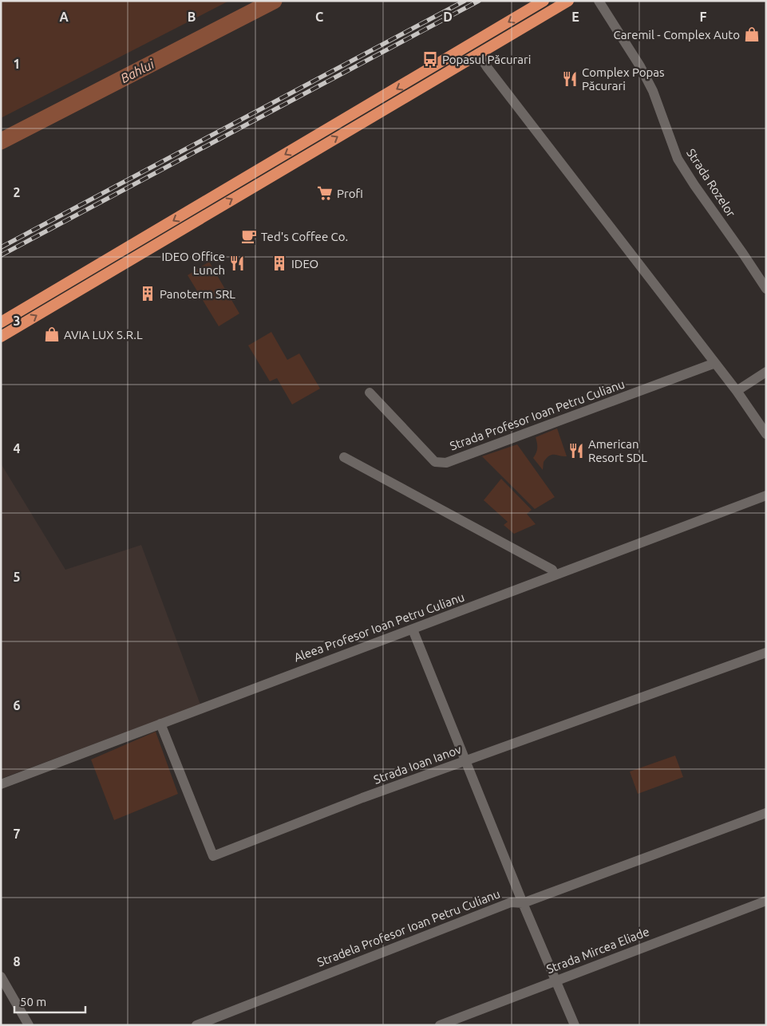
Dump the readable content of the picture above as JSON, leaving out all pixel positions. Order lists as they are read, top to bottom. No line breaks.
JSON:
{"streets":{"street":["Strada Rozelor","Strada Profesor Ioan Petru Culianu","Aleea Profesor Ioan Petru Culianu","Strada Ioan Ianov","Stradela Profesor Ioan Petru Culianu","Strada Mircea Eliade"]},"crossings":[["Aleea Profesor Ioan Petru Culianu","Strada Ioan Ianov"]],"water":["Bahlui"],"places":{"shop":["Caremil - Complex Auto","AVIA LUX S.R.L"],"bus stop":["Popasul Păcurari"],"restaurant":["Complex Popas Păcurari","IDEO Office Lunch","American Resort SDL"],"supermarket":["Profi"],"cafe":["Ted's Coffee Co."],"building":["IDEO","Panoterm SRL"]},"scale_bar":"50 m","grid":{"columns":["A","B","C","D","E","F"],"rows":["1","2","3","4","5","6","7","8"]}}
